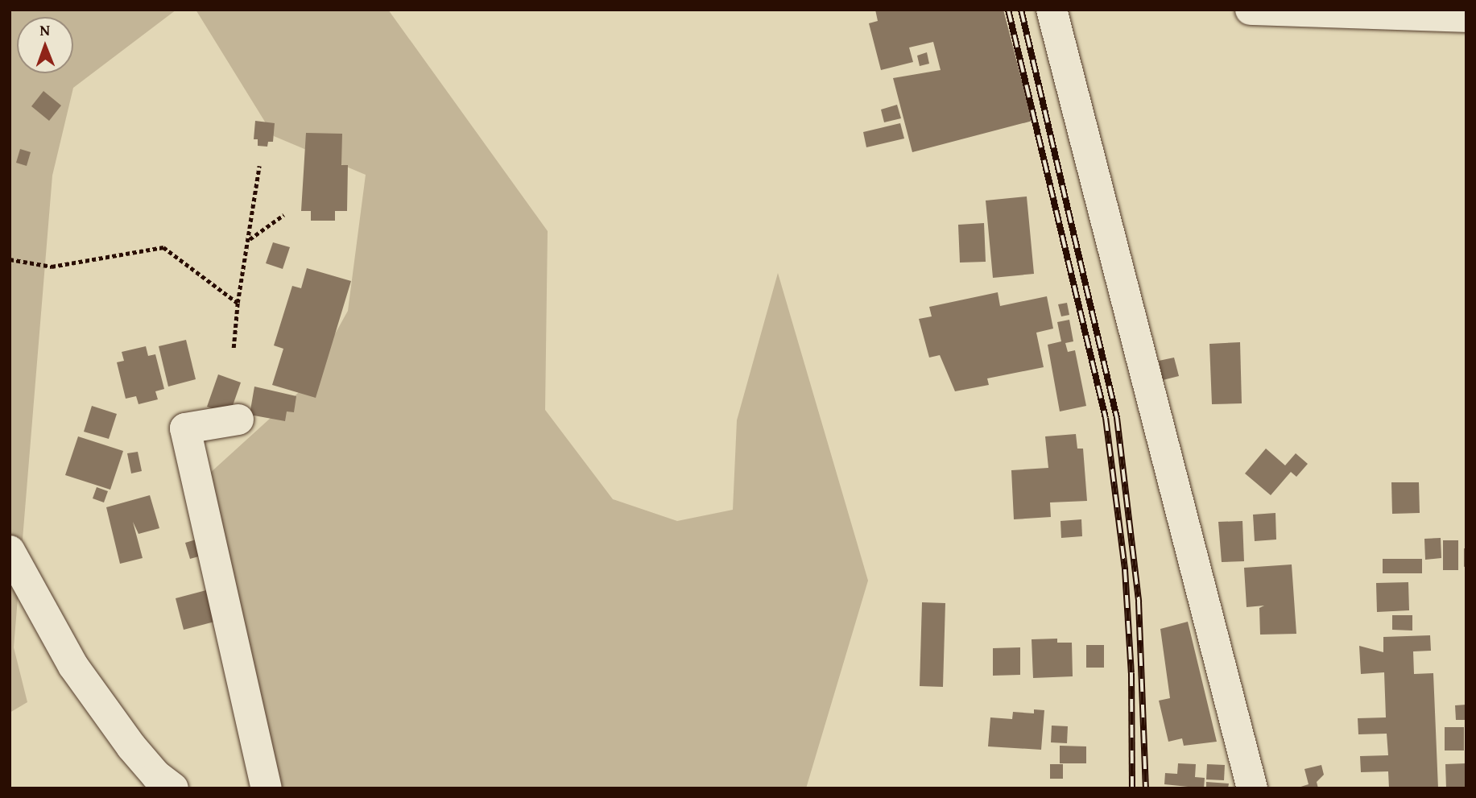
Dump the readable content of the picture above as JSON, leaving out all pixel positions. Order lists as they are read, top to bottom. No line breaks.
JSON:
{"north":"top"}
